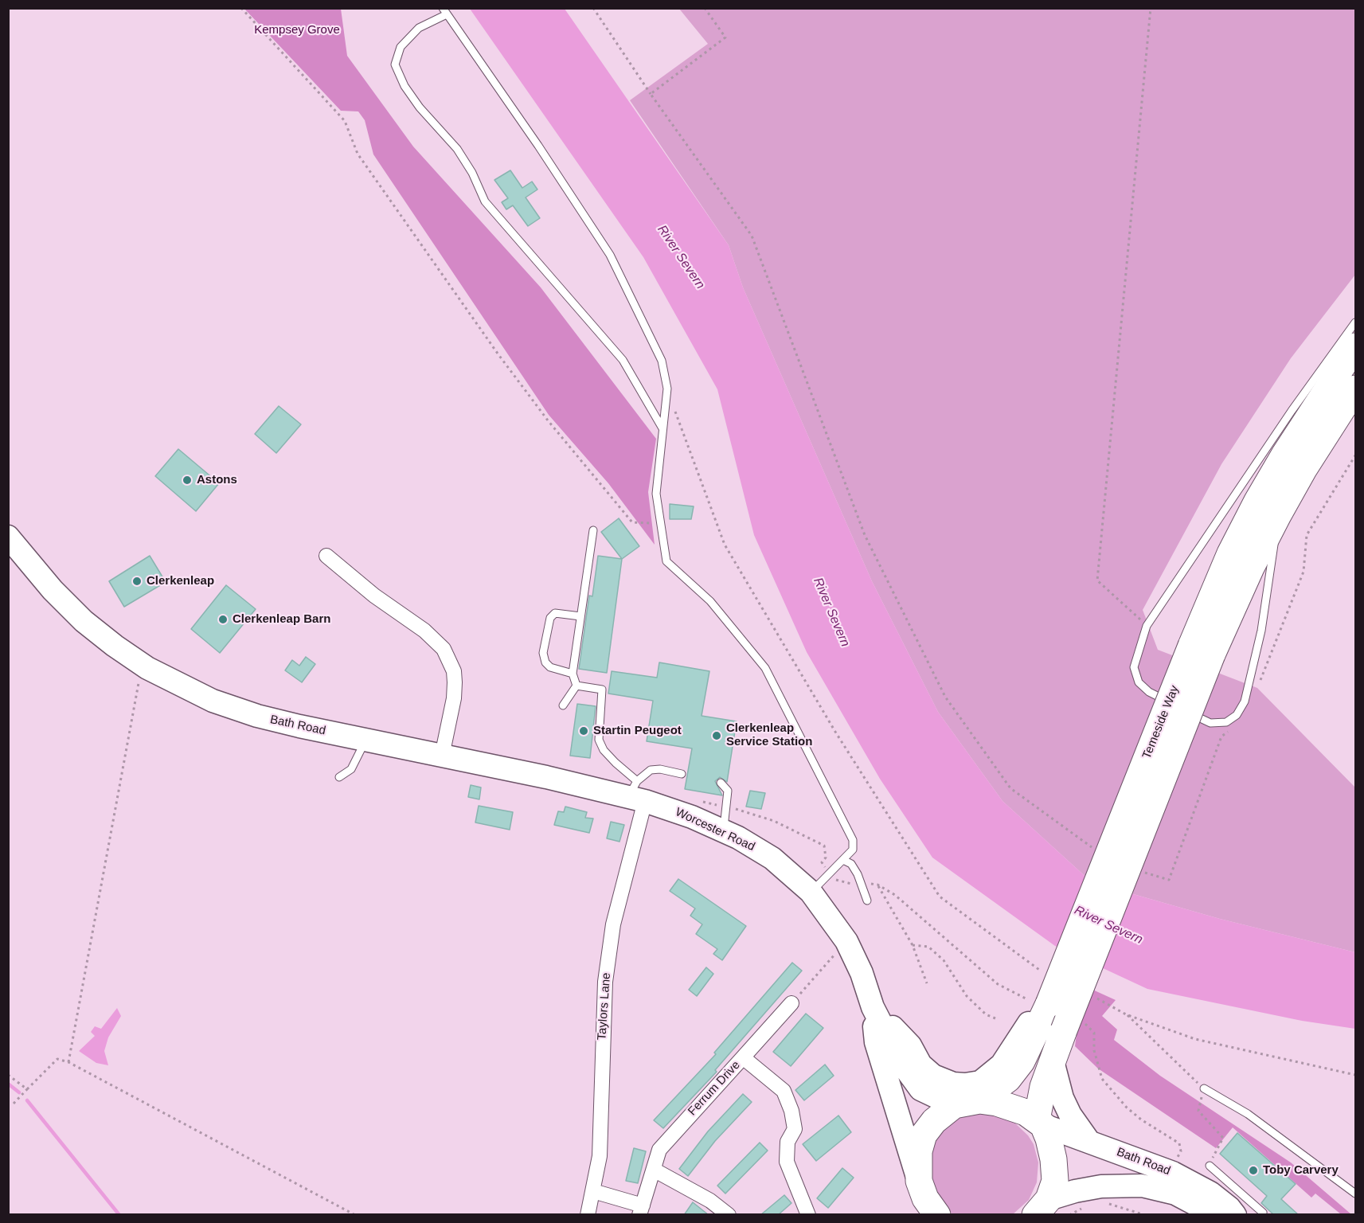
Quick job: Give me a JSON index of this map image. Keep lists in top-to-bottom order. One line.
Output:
{"streets":{"highway":["Temeside Way"],"main road":["Bath Road","Worcester Road"],"street":["Taylors Lane","Ferrum Drive"]},"crossings":[["Temeside Way","Bath Road"],["Bath Road","Worcester Road"],["Bath Road","Taylors Lane"],["Worcester Road","Taylors Lane"],["Taylors Lane","Ferrum Drive"]],"water":["River Severn"],"parks":["Kempsey Grove"],"places":["Astons","Clerkenleap","Clerkenleap Barn","Startin Peugeot","Clerkenleap Service Station","Toby Carvery"]}
